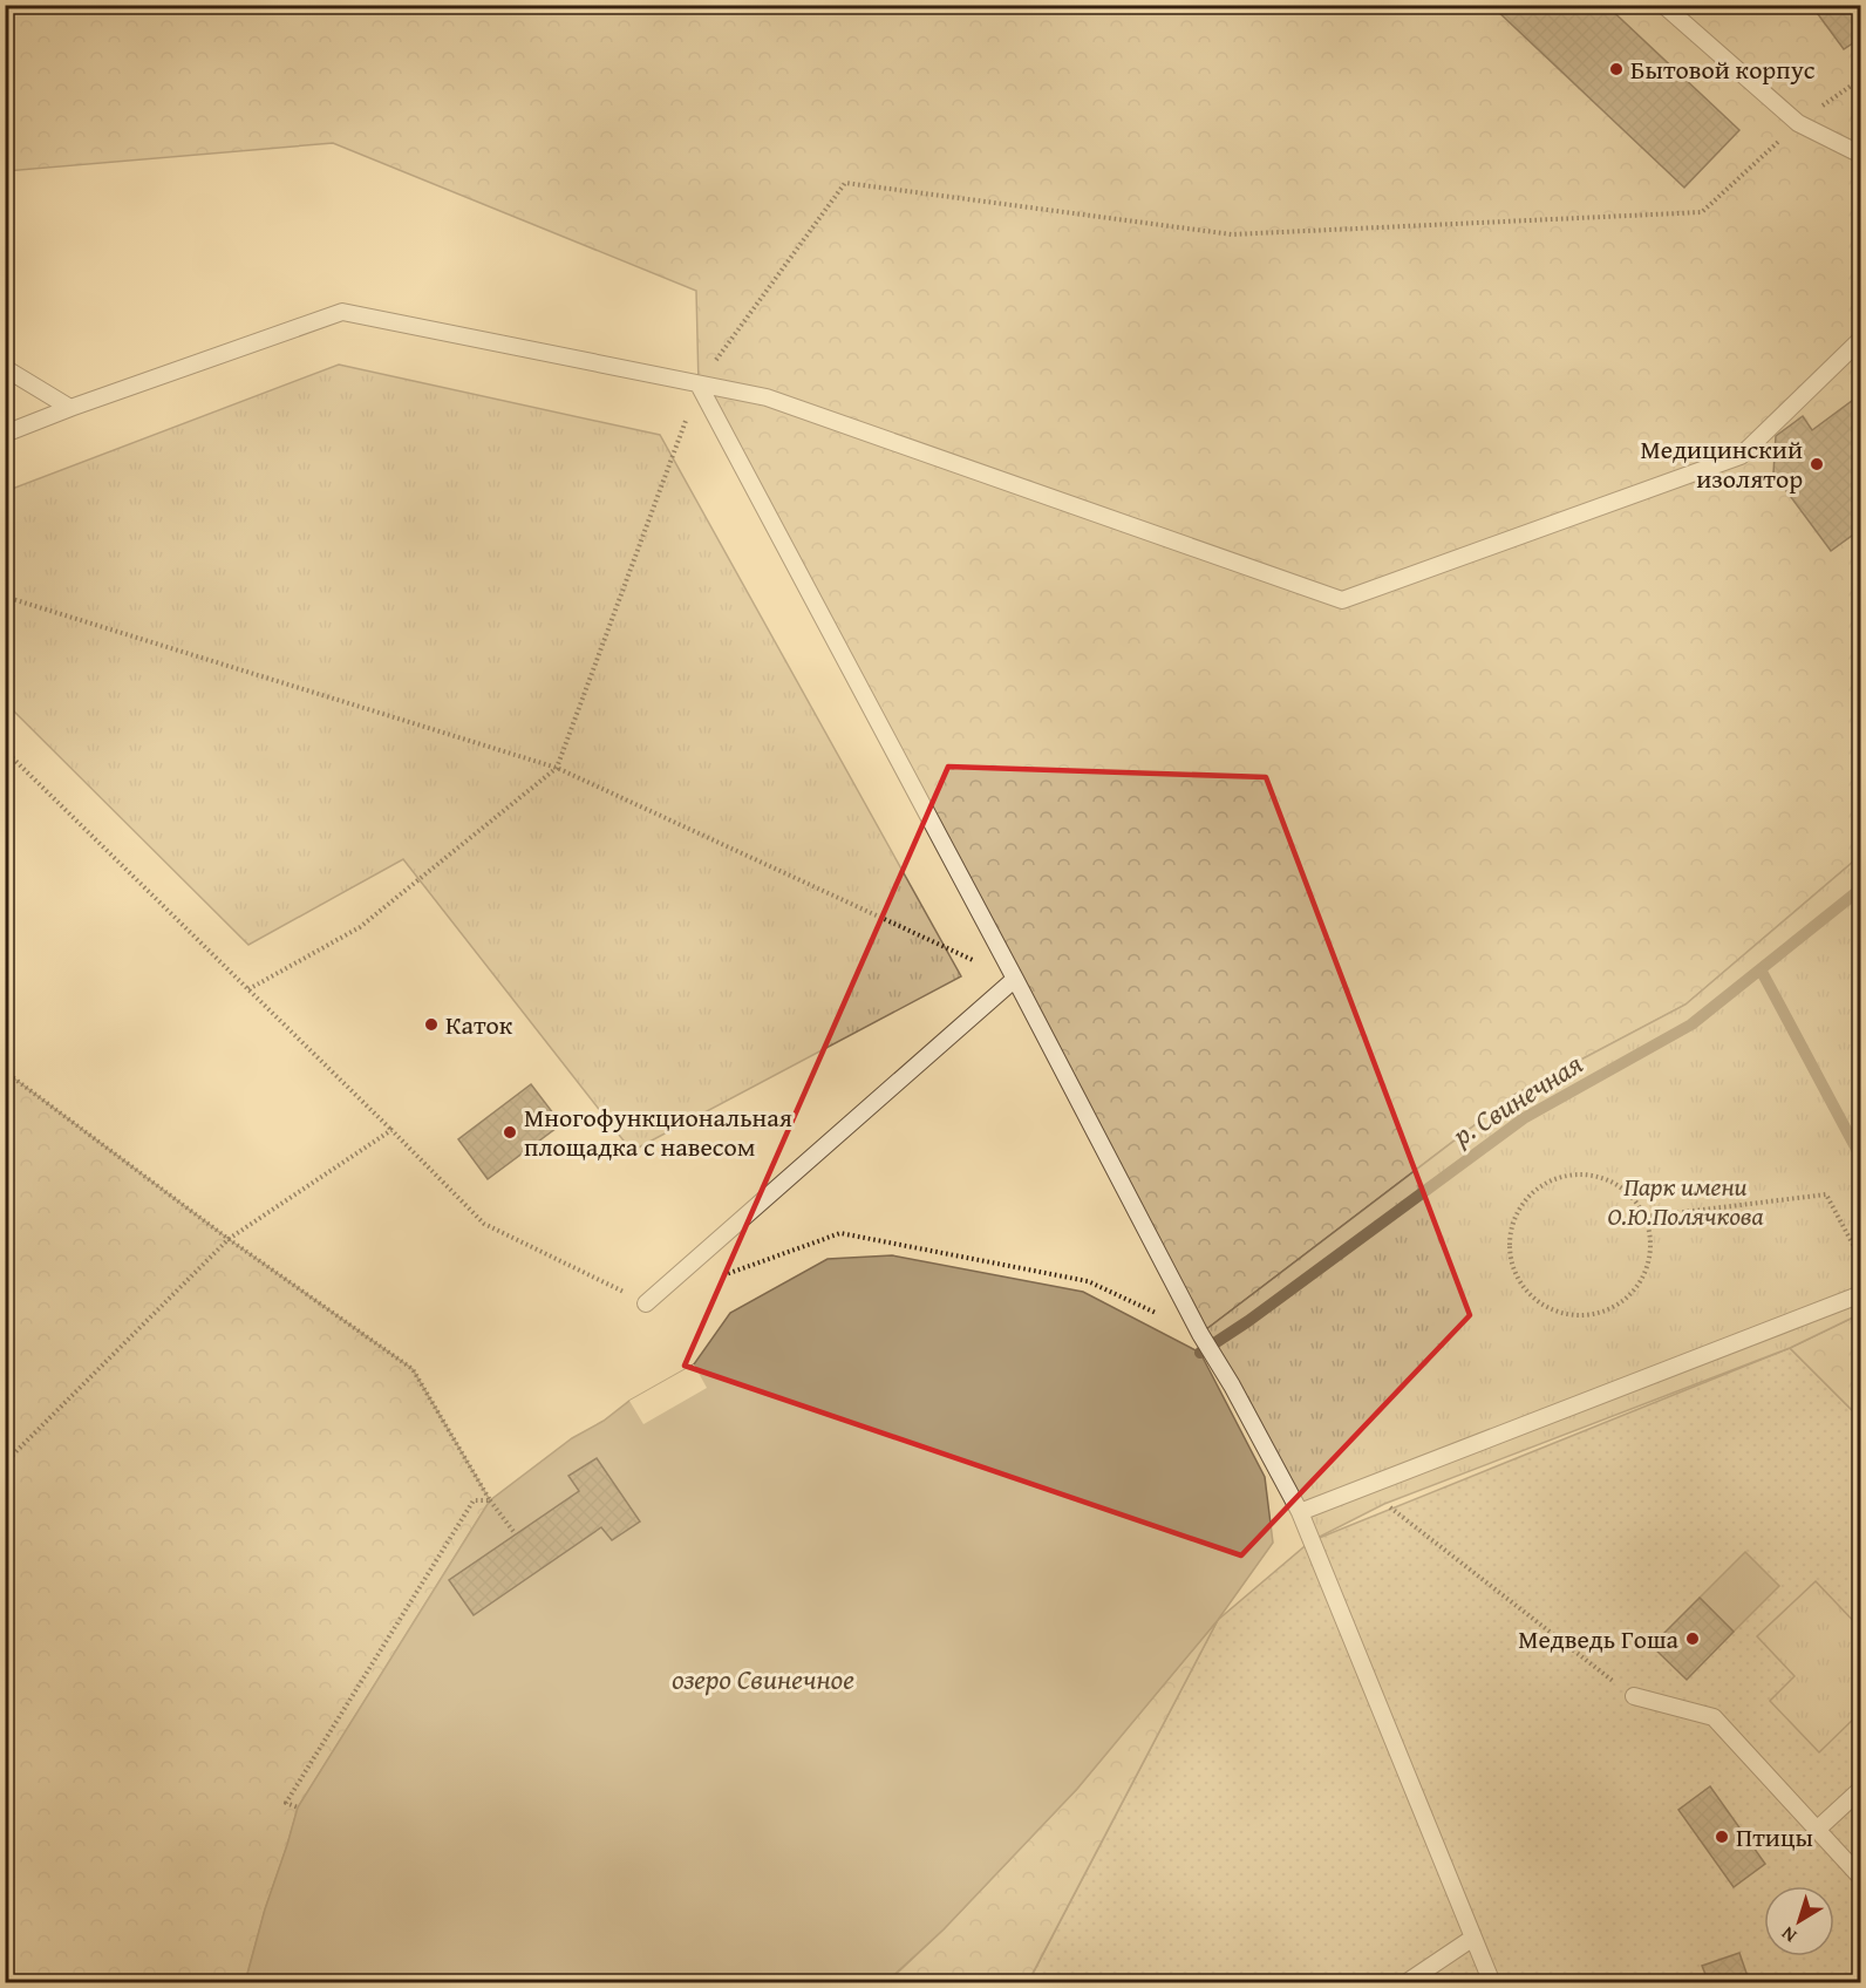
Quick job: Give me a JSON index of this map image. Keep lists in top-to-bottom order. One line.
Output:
{"water":["р. Свинечная","озеро Свинечное"],"parks":["Парк имени О.Ю.Полячкова"],"places":["Бытовой корпус","Медицинский изолятор","Каток","Многофункциональная площадка с навесом","Медведь Гоша","Птицы"],"north":"bottom left"}
